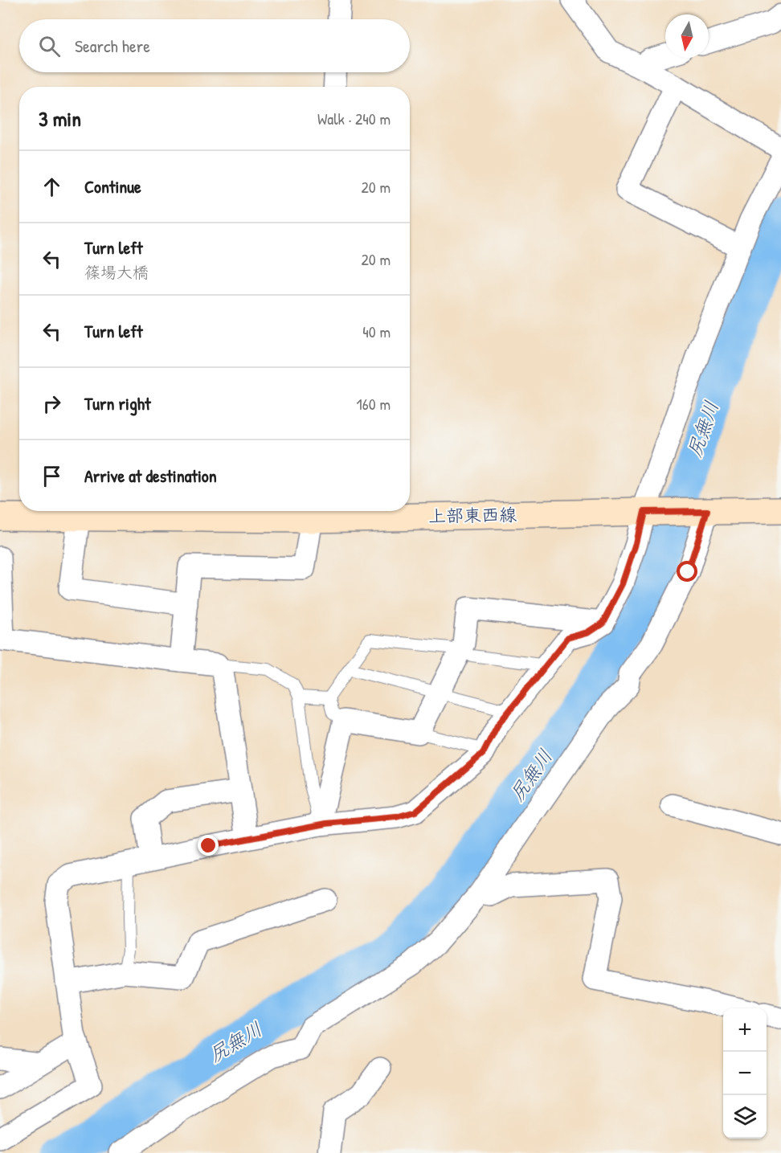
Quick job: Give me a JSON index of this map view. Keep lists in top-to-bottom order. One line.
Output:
{"streets":{"street":["上部東西線"]},"water":["尻無川"],"north":"bottom","page":{"search":"Search here","heading":["3 min","Walk · 240 m"],"list":[["Continue","20 m"],["Turn left","篠場大橋","20 m"],["Turn left","40 m"],["Turn right","160 m"],"Arrive at destination"],"map_buttons":["+","−"]}}
